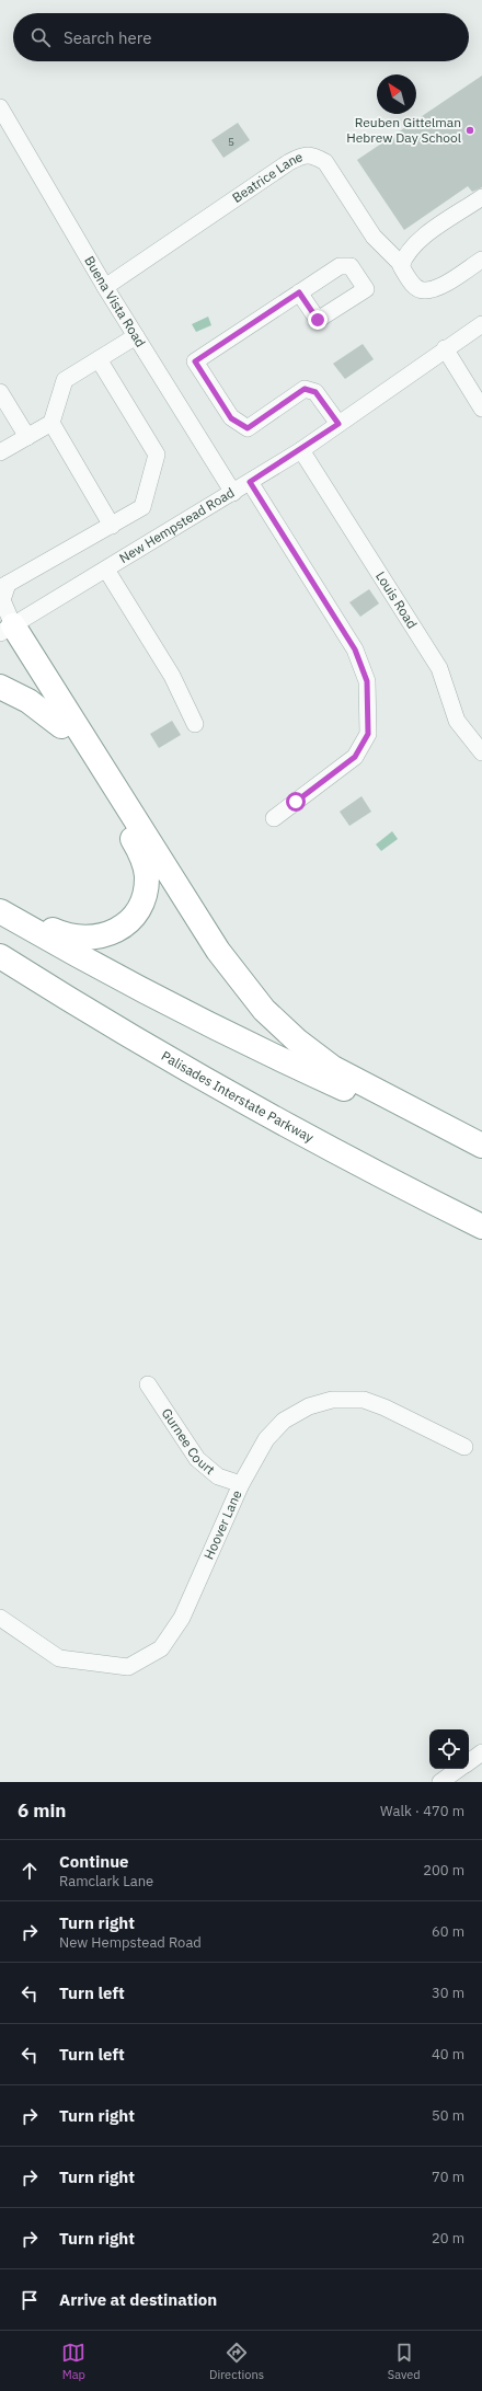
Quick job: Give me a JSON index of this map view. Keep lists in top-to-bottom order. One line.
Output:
{"streets":{"highway":["Palisades Interstate Parkway"],"street":["Beatrice Lane","Buena Vista Road","New Hempstead Road","Louis Road","Gurnee Court","Hoover Lane"]},"crossings":[["Beatrice Lane","Buena Vista Road"],["Buena Vista Road","New Hempstead Road"],["New Hempstead Road","Louis Road"],["Gurnee Court","Hoover Lane"]],"places":["Reuben Gittelman Hebrew Day School"],"house_numbers":["5"],"north":"top left","page":{"search":"Search here","heading":["6 min","Walk · 470 m"],"list":[["Continue","Ramclark Lane","200 m"],["Turn right","New Hempstead Road","60 m"],["Turn left","30 m"],["Turn left","40 m"],["Turn right","50 m"],["Turn right","70 m"],["Turn right","20 m"],"Arrive at destination"],"nav":["Map","Directions","Saved"]}}
